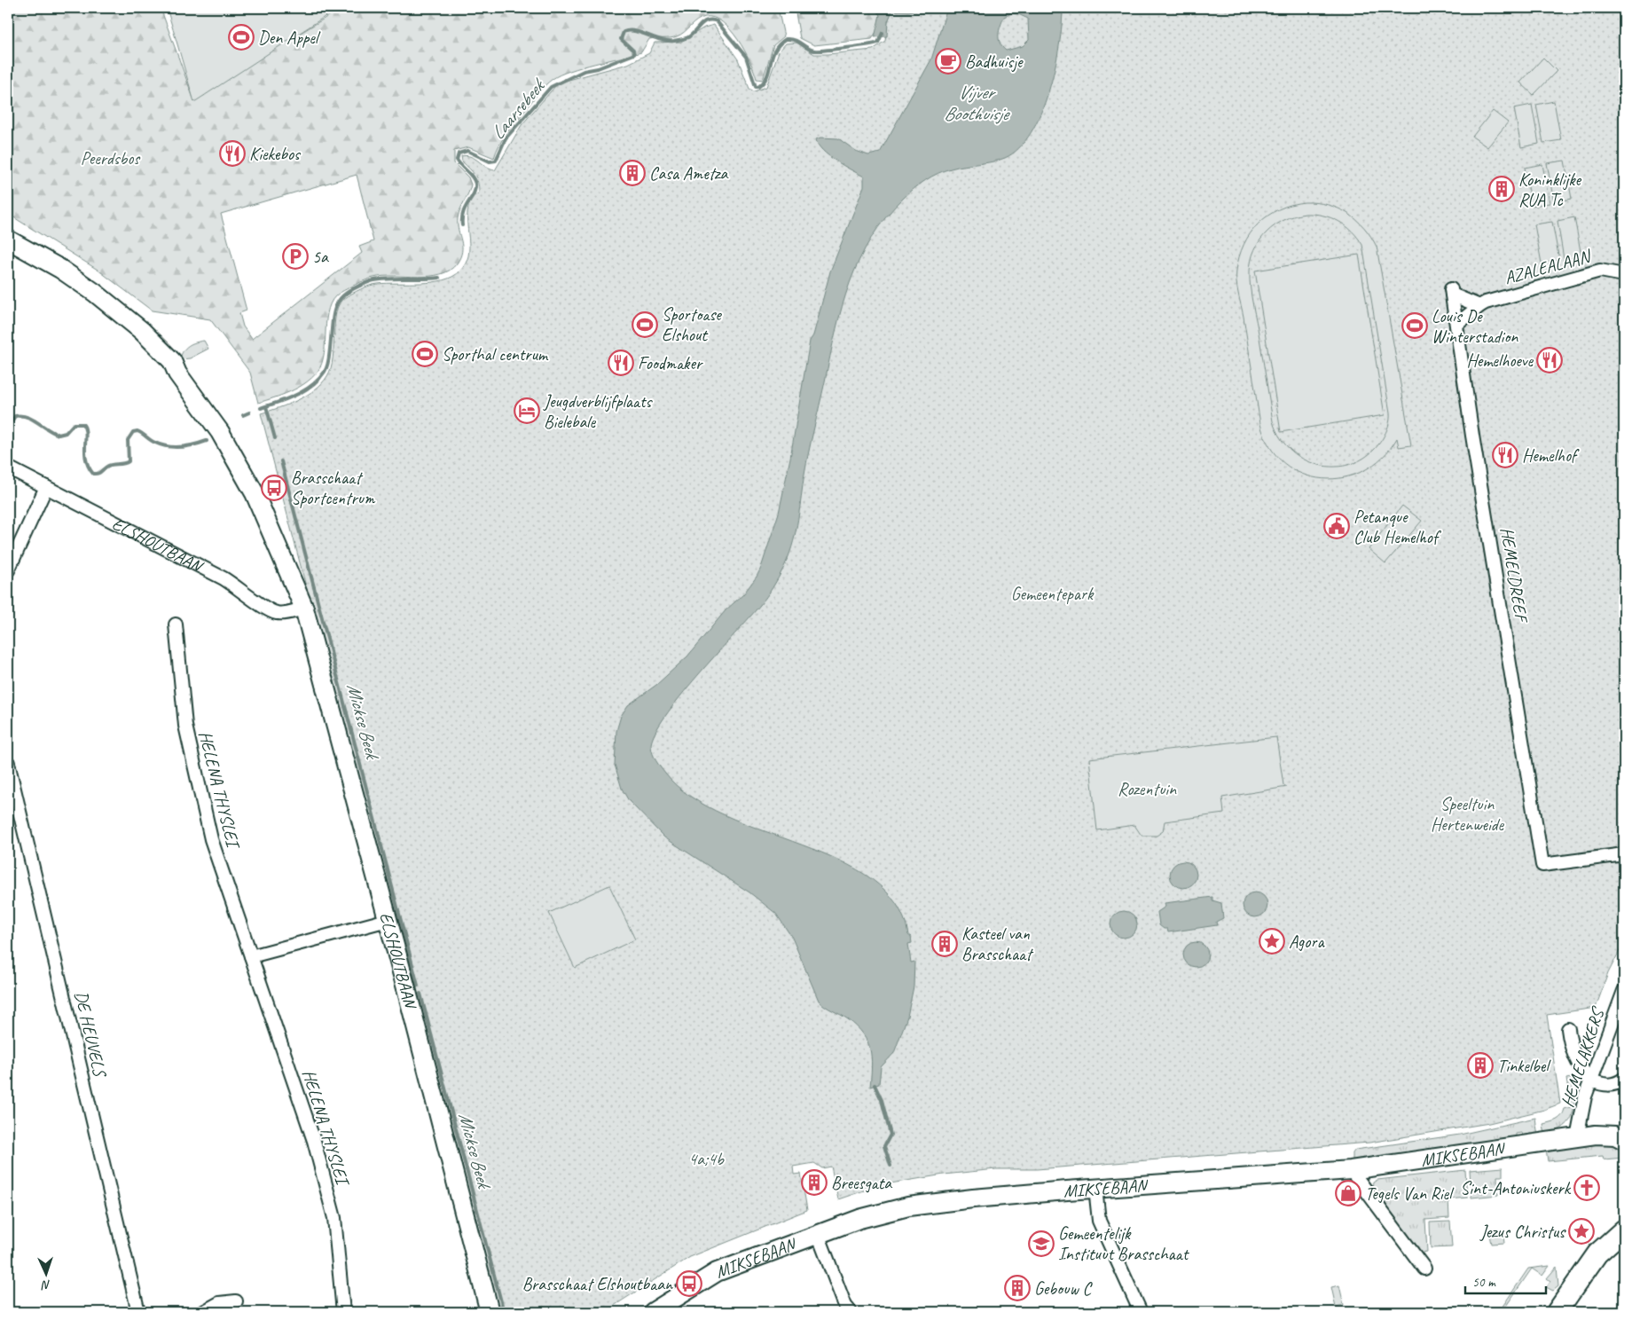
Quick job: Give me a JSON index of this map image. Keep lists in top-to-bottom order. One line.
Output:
{"streets":{"main road":["ELSHOUTBAAN","MIKSEBAAN"],"street":["AZALEALAAN","HEMELDREEF","HELENA THYSLEI","DE HEUVELS","HEMELAKKERS"]},"crossings":[["AZALEALAAN","HEMELDREEF"],["HEMELAKKERS","MIKSEBAAN"]],"water":["Vijver Boothuisje","Laarsebeek","Mickse Beek"],"parks":["Peerdsbos","Gemeentepark","Rozentuin","Speeltuin Hertenweide","4a;4b"],"places":{"sports":["Den Appel","Sportoase Elshout","Louis De Winterstadion","Sporthal centrum"],"cafe":["Badhuisje"],"restaurant":["Kiekebos","Hemelhoeve","Foodmaker","Hemelhof"],"building":["Casa Ametza","Koninklijke RUA Tc","Kasteel van Brasschaat","Tinkelbel","Breesgata","Gebouw C"],"parking":["5a"],"hotel":["Jeugdverblijfplaats Bielebale"],"bus stop":["Brasschaat Sportcentrum","Brasschaat Elshoutbaan"],"public building":["Petanque Club Hemelhof"],"place":["Agora","Jezus Christus"],"church":["Sint-Antoniuskerk"],"shop":["Tegels Van Riel"],"school or university":["Gemeentelijk Instituut Brasschaat"]},"scale_bar":"50 m","north":"bottom"}
